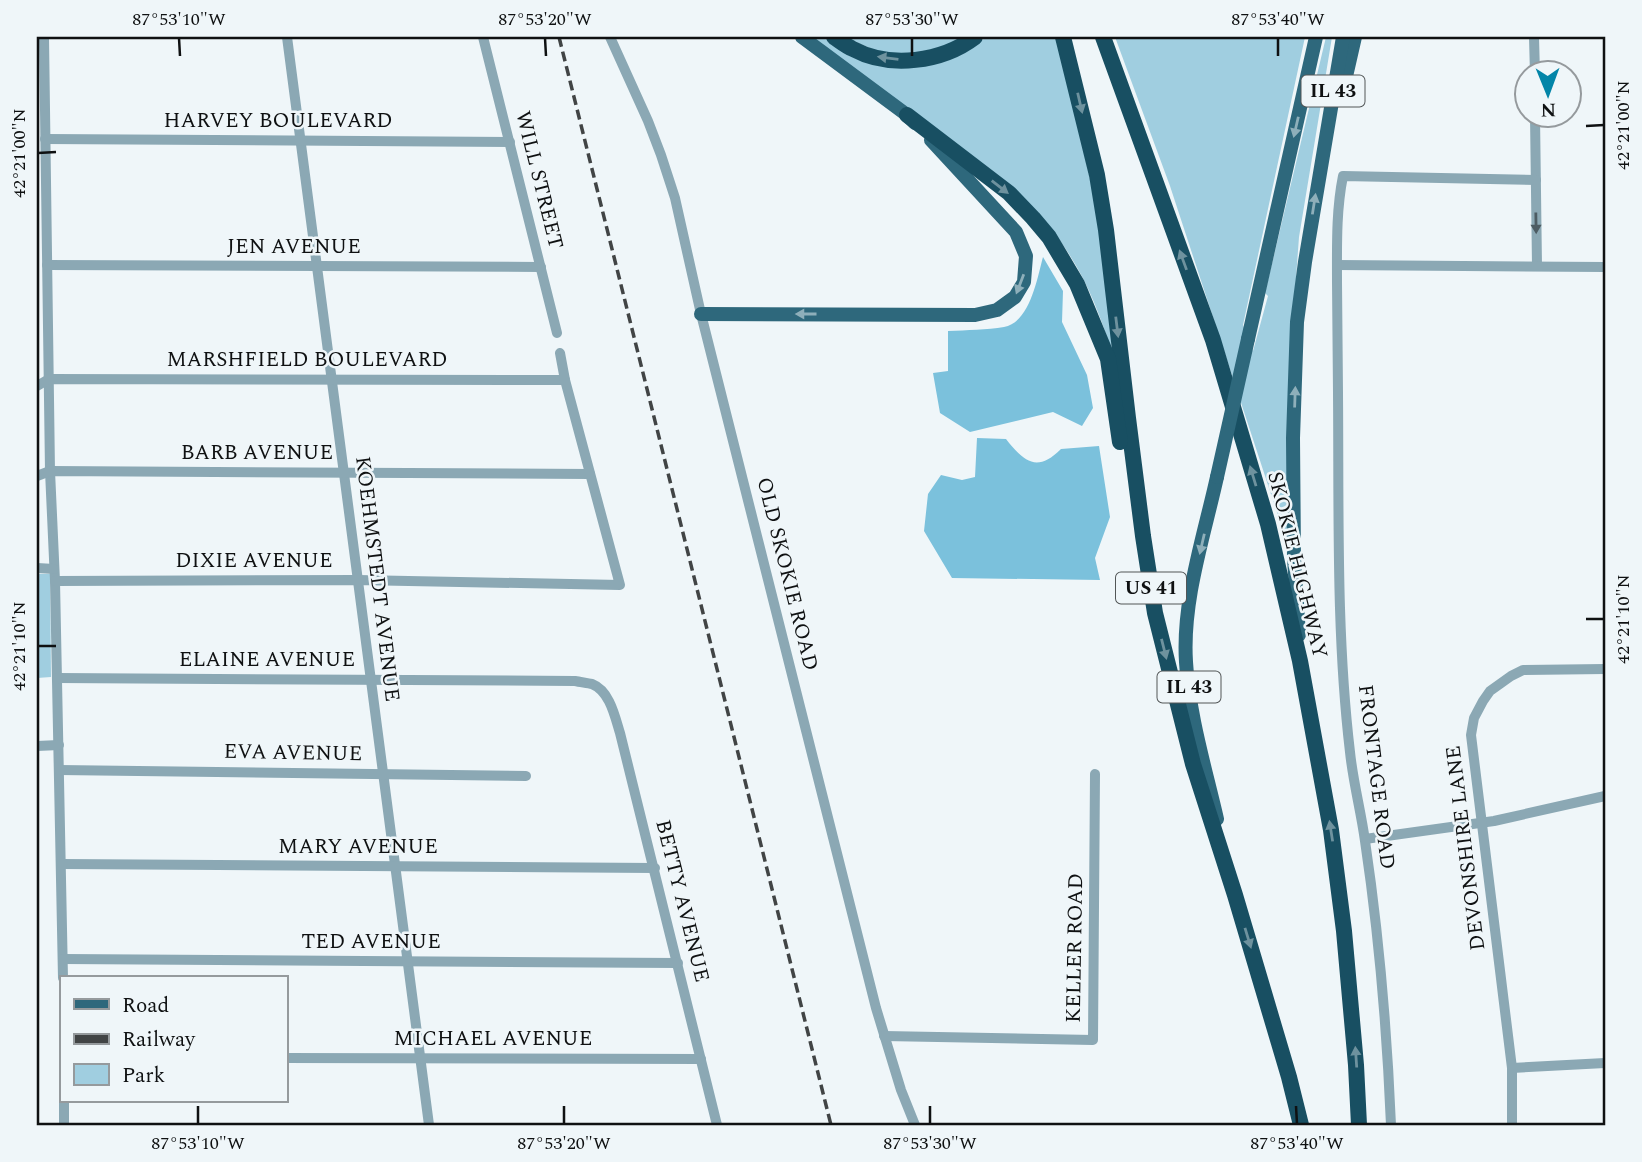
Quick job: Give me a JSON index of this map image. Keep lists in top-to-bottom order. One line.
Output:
{"streets":{"highway":["SKOKIE HIGHWAY","US 41"],"main road":["IL 43"],"street":["HARVEY BOULEVARD","WILL STREET","JEN AVENUE","MARSHFIELD BOULEVARD","BARB AVENUE","DIXIE AVENUE","OLD SKOKIE ROAD","KOEHMSTEDT AVENUE","ELAINE AVENUE","EVA AVENUE","FRONTAGE ROAD","MARY AVENUE","DEVONSHIRE LANE","BETTY AVENUE","TED AVENUE","KELLER ROAD","MICHAEL AVENUE"]},"crossings":[["IL 43","SKOKIE HIGHWAY"],["IL 43","US 41"],["HARVEY BOULEVARD","WILL STREET"],["HARVEY BOULEVARD","KOEHMSTEDT AVENUE"],["WILL STREET","JEN AVENUE"],["JEN AVENUE","KOEHMSTEDT AVENUE"],["MARSHFIELD BOULEVARD","KOEHMSTEDT AVENUE"],["BARB AVENUE","DIXIE AVENUE"],["BARB AVENUE","KOEHMSTEDT AVENUE"],["DIXIE AVENUE","KOEHMSTEDT AVENUE"],["OLD SKOKIE ROAD","KELLER ROAD"],["KOEHMSTEDT AVENUE","ELAINE AVENUE"],["KOEHMSTEDT AVENUE","EVA AVENUE"],["KOEHMSTEDT AVENUE","MARY AVENUE"],["KOEHMSTEDT AVENUE","TED AVENUE"],["KOEHMSTEDT AVENUE","MICHAEL AVENUE"],["ELAINE AVENUE","BETTY AVENUE"],["MARY AVENUE","BETTY AVENUE"],["BETTY AVENUE","TED AVENUE"],["BETTY AVENUE","MICHAEL AVENUE"]],"legend":["Road","Railway","Park"],"north":"bottom","coordinates":["87°53'10\"W","87°53'20\"W","87°53'30\"W","87°53'40\"W","42°21'00\"N","42°21'10\"N"]}
